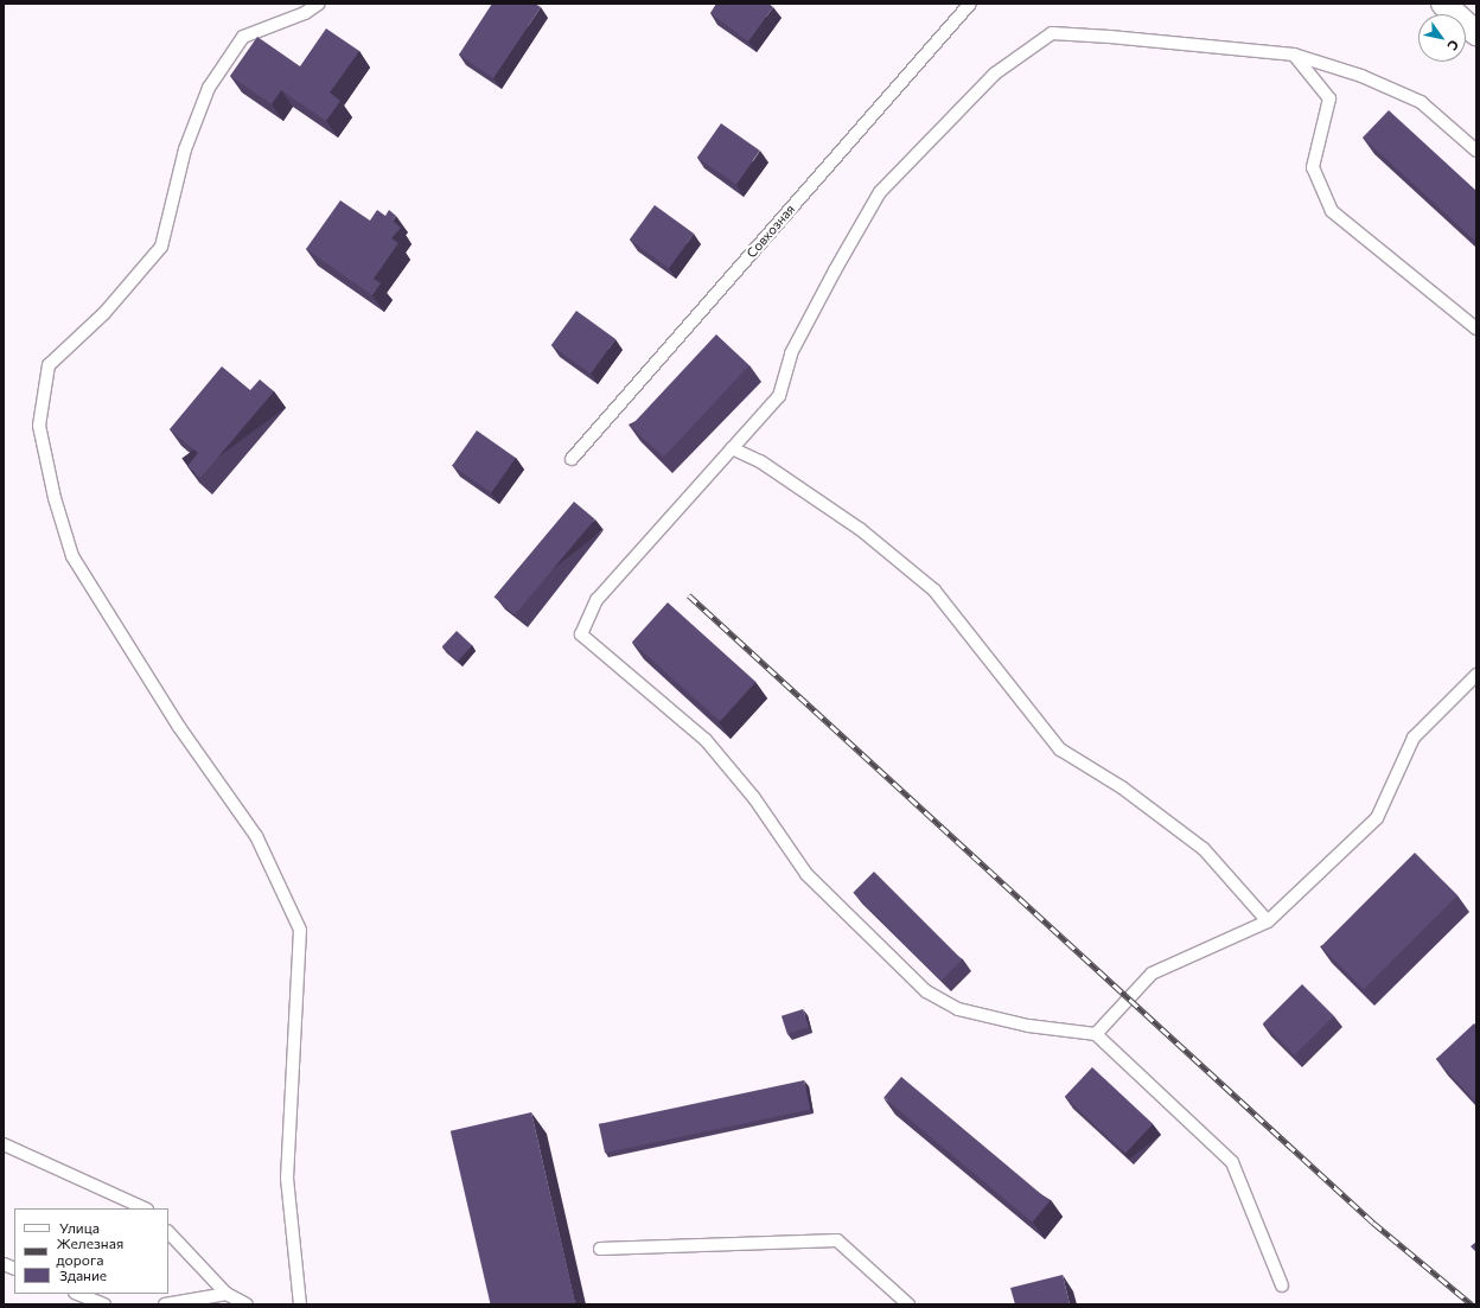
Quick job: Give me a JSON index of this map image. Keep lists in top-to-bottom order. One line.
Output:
{"streets":{"lane":["Совхозная"]},"legend":["Улица","Железная дорога","Здание"],"north":"bottom right"}
